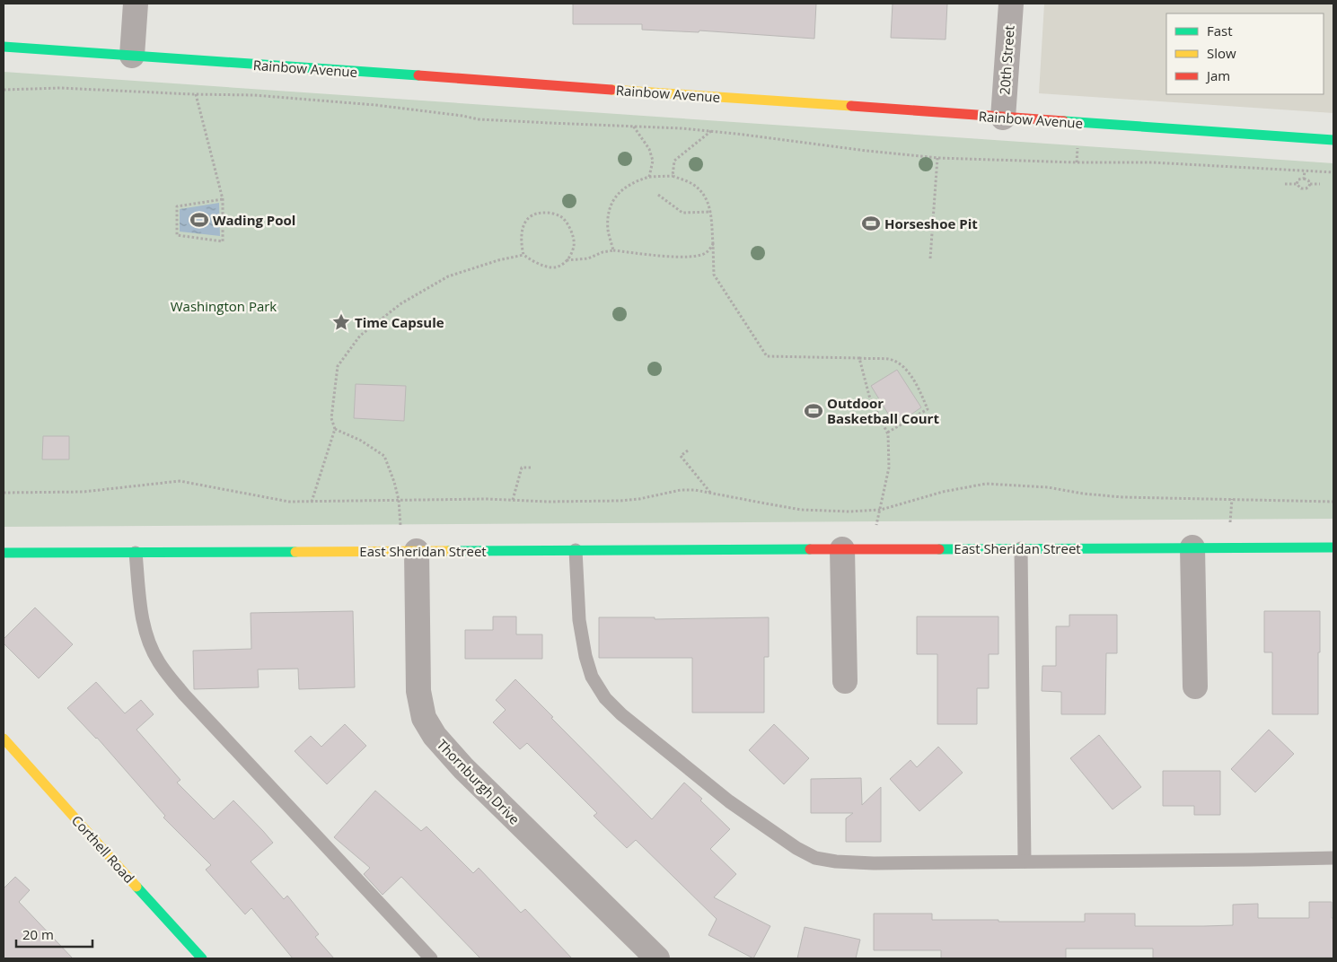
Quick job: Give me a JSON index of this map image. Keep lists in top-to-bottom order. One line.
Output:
{"streets":{"street":["20th Street","Rainbow Avenue","East Sheridan Street","Thornburgh Drive","Corthell Road"]},"crossings":[["20th Street","Rainbow Avenue"],["East Sheridan Street","Thornburgh Drive"]],"parks":["Washington Park"],"places":{"sports":["Wading Pool","Horseshoe Pit","Outdoor Basketball Court"],"place":["Time Capsule"]},"legend":["Fast","Slow","Jam"],"scale_bar":"20 m"}
